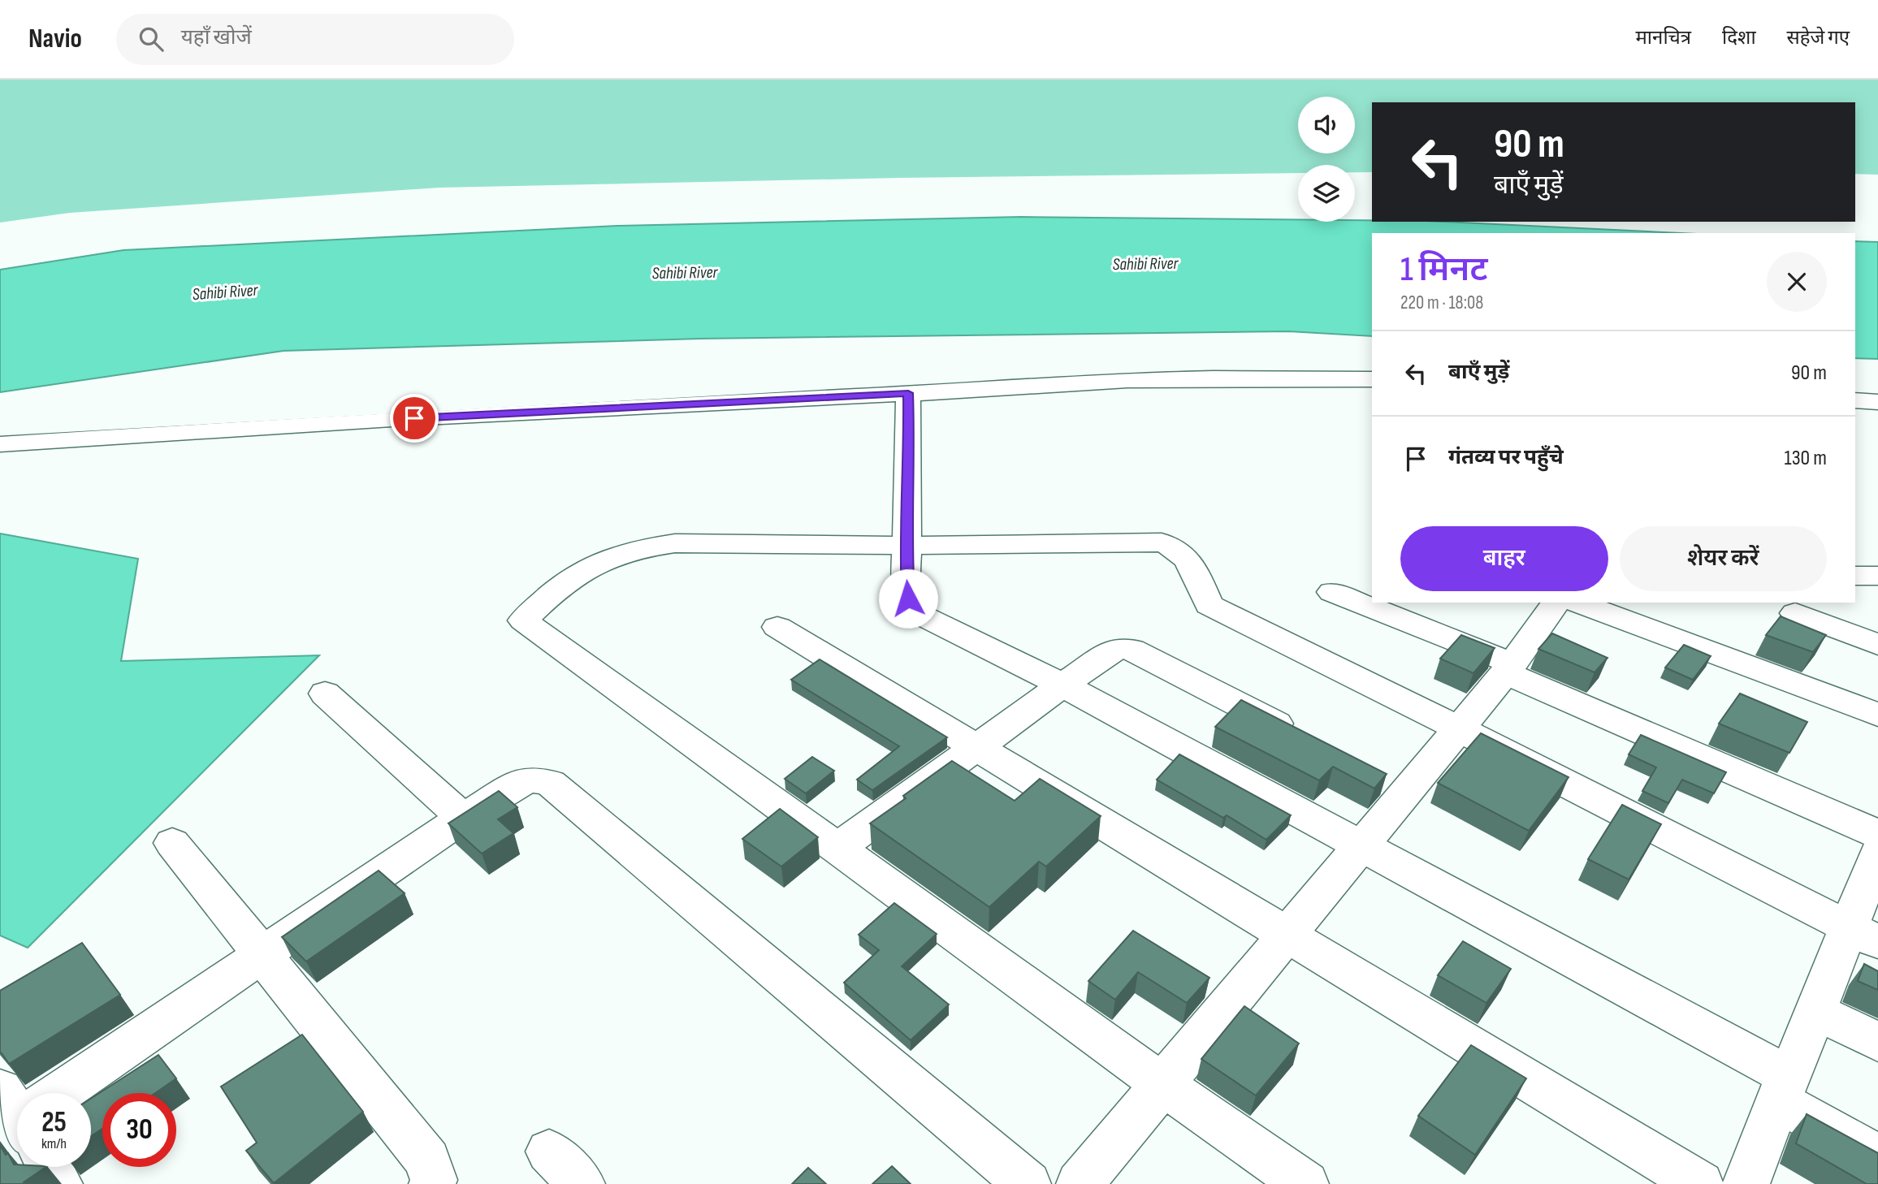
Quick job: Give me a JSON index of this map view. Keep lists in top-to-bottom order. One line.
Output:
{"water":["Sahibi River"],"page":{"header":"Navio","search":"यहाँ खोजें","nav":["मानचित्र","दिशा","सहेजे गए"],"turn":["90 m","बाएँ मुड़ें"],"heading":["1 मिनट","220 m · 18:08"],"list":[{"name":"बाएँ मुड़ें","value":"90 m"},{"name":"गंतव्य पर पहुँचे","value":"130 m"}],"buttons":["बाहर","शेयर करें"],"speed":"25 km/h","limit":"30"}}
